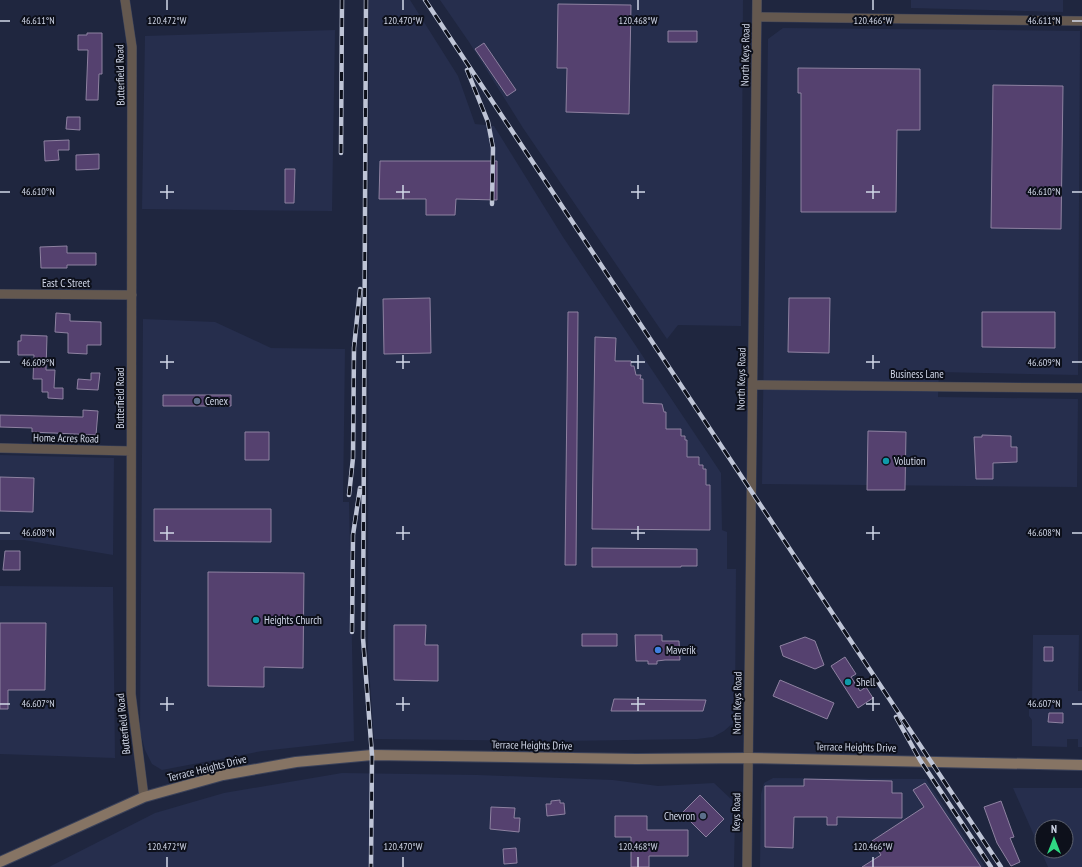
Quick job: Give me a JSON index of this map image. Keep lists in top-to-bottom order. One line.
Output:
{"streets":{"main road":["Terrace Heights Drive"],"street":["North Keys Road","Butterfield Road","East C Street","Business Lane","Home Acres Road","Keys Road"]},"crossings":[["North Keys Road","Business Lane"],["North Keys Road","Terrace Heights Drive"],["North Keys Road","Keys Road"],["Butterfield Road","East C Street"],["Butterfield Road","Home Acres Road"],["Butterfield Road","Terrace Heights Drive"],["Terrace Heights Drive","Keys Road"]],"places":["Cenex","Volution","Heights Church","Maverik","Shell","Chevron"],"north":"top","coordinates":["120.472°W","120.470°W","120.468°W","120.466°W","46.611°N","46.610°N","46.609°N","46.608°N","46.607°N"]}
